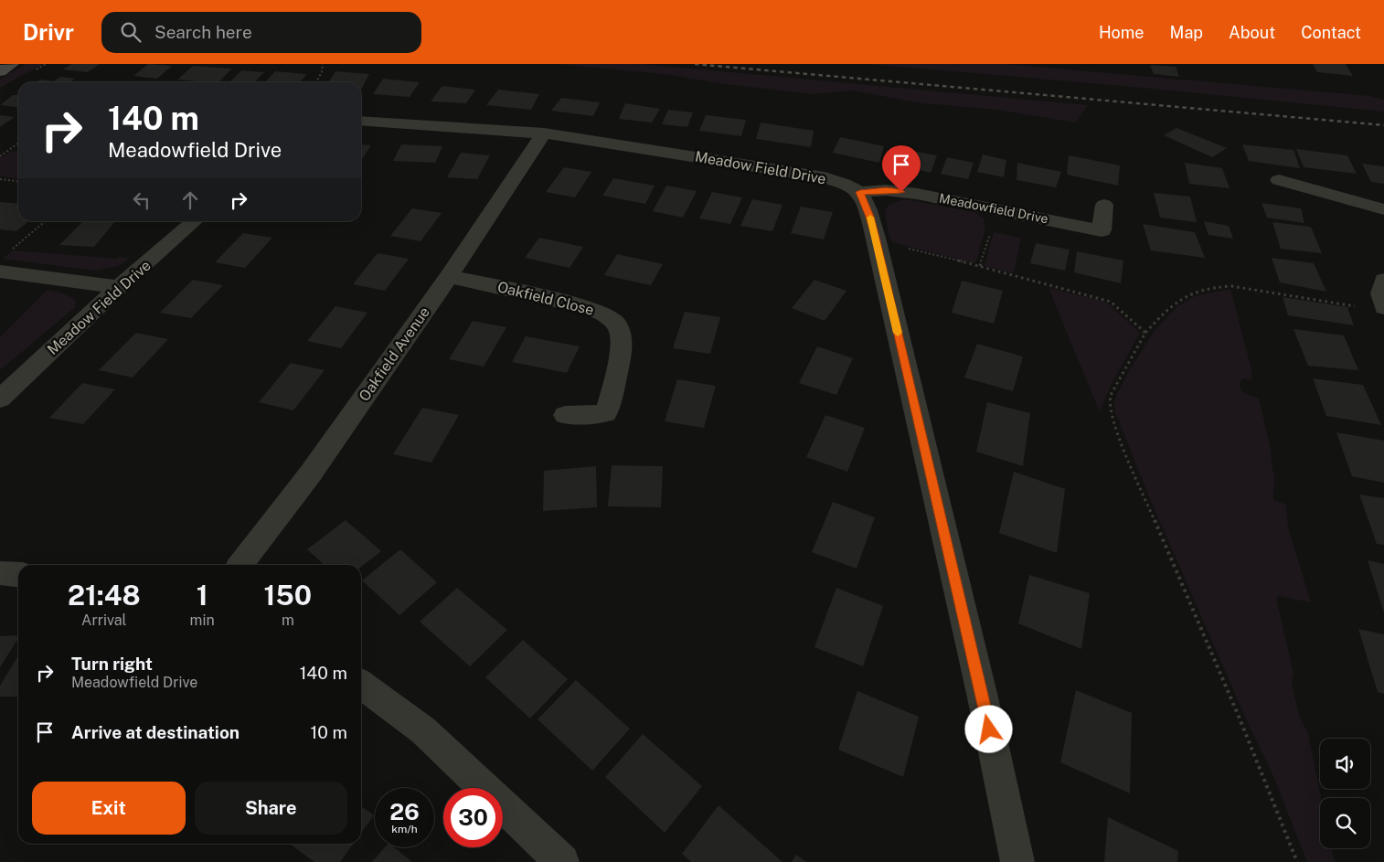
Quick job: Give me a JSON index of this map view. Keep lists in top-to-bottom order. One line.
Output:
{"streets":{"street":["Meadow Field Drive","Meadowfield Drive","Oakfield Close","Oakfield Avenue"]},"crossings":[["Meadow Field Drive","Meadowfield Drive"],["Meadow Field Drive","Oakfield Avenue"],["Oakfield Close","Oakfield Avenue"]],"page":{"header":"Drivr","search":"Search here","nav":["Home","Map","About","Contact"],"turn":["140 m","Meadowfield Drive"],"eta":["21:48","Arrival","1","min","150","m"],"list":[{"name":"Turn right","note":"Meadowfield Drive","value":"140 m"},{"name":"Arrive at destination","value":"10 m"}],"buttons":["Exit","Share"],"speed":"26 km/h","limit":"30"}}
